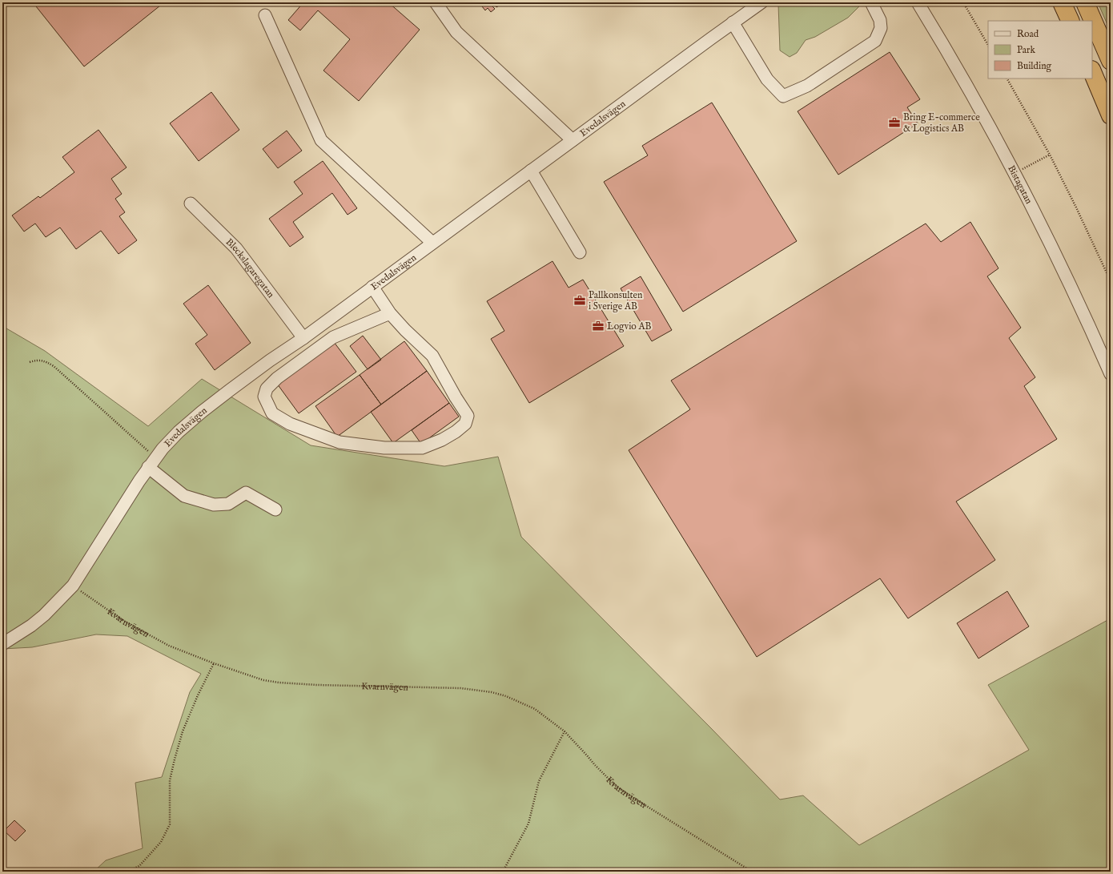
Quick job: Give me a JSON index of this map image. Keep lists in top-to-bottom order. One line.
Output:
{"streets":{"street":["Evedalsvägen","Bistagatan","Bleckslagaregatan"],"path":["Kvarnvägen"]},"crossings":[["Evedalsvägen","Bleckslagaregatan"],["Evedalsvägen","Kvarnvägen"]],"places":{"office":["Bring E-commerce & Logistics AB","Pallkonsulten i Sverige AB","Logvio AB"]},"legend":["Road","Park","Building"]}
